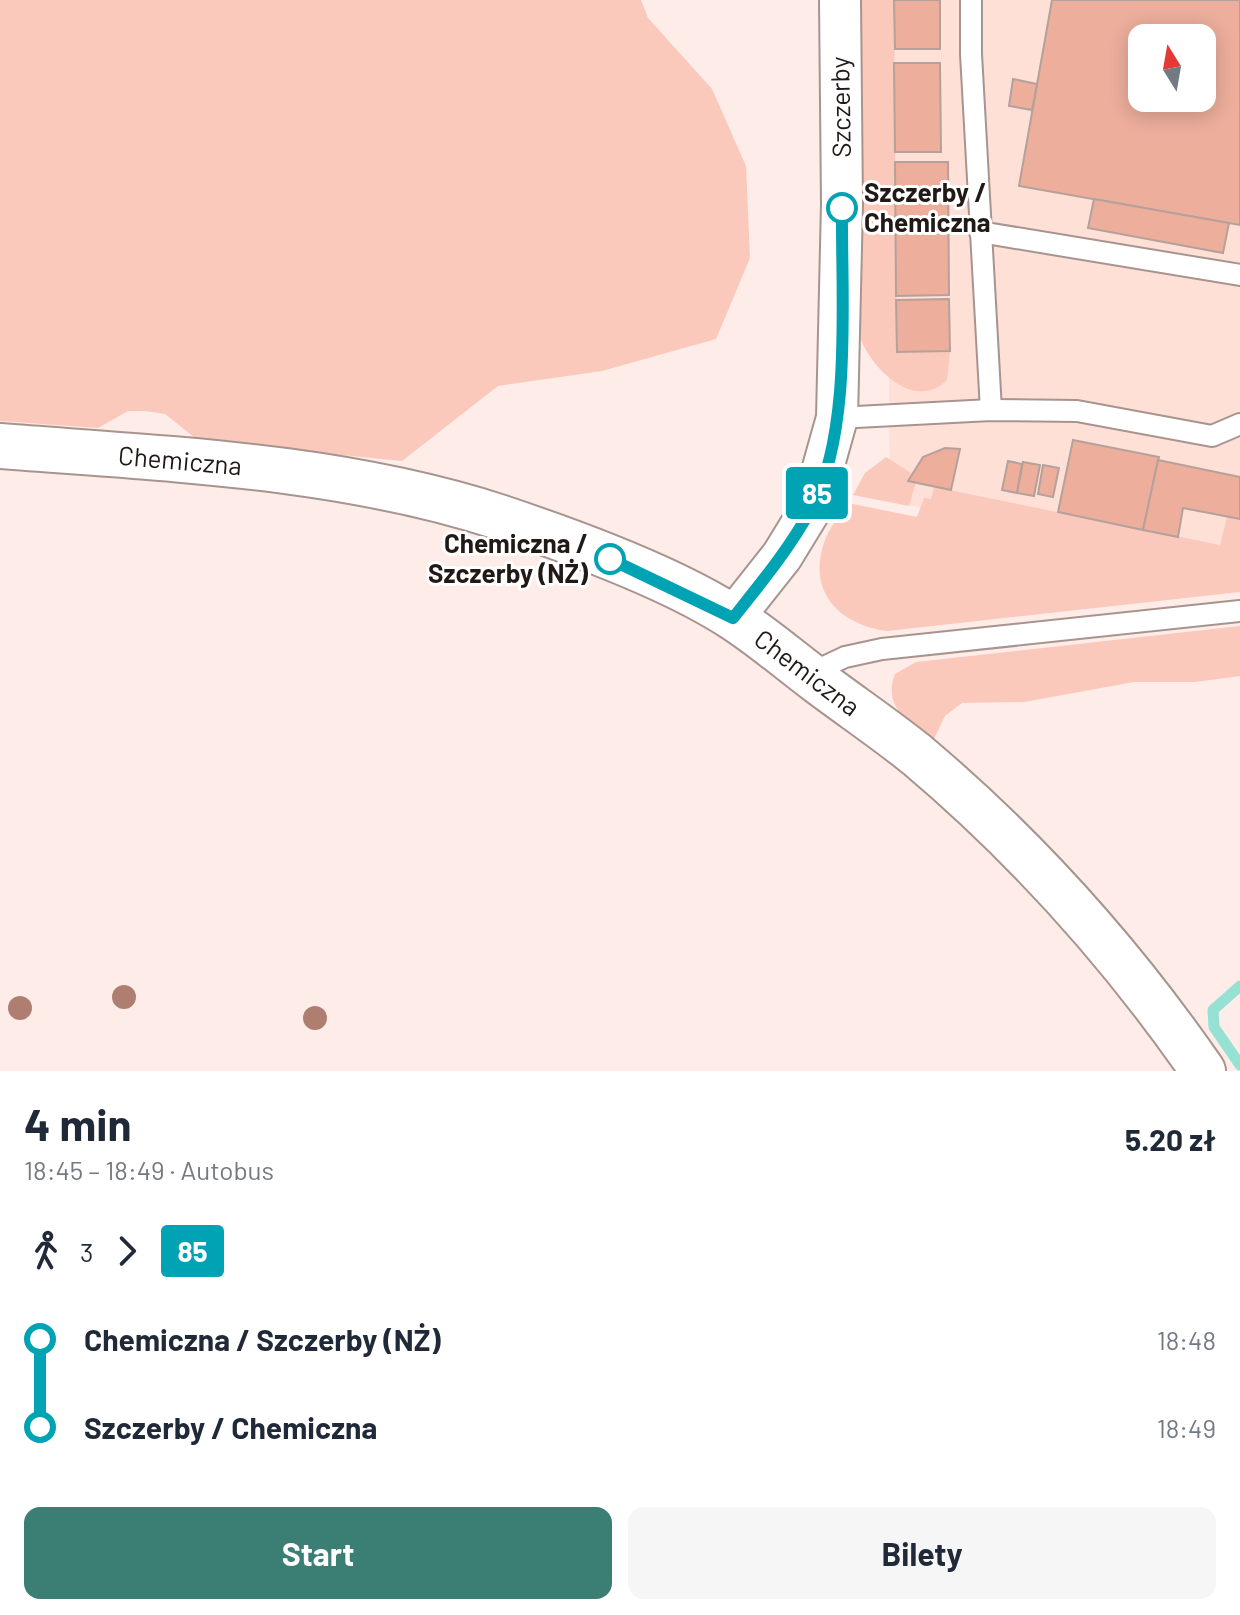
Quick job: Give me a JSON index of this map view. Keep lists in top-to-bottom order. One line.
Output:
{"streets":{"street":["Szczerby","Chemiczna"]},"crossings":[["Szczerby","Chemiczna"]],"places":["Szczerby / Chemiczna","Chemiczna / Szczerby (NŻ)"],"lines":["bus line 85"],"north":"top","page":{"on_map":"85","heading":["4 min","18:45 – 18:49 · Autobus","5.20 zł"],"legs":["3","85"],"list":[{"name":"Chemiczna / Szczerby (NŻ)","value":"18:48"},{"name":"Szczerby / Chemiczna","value":"18:49"}],"buttons":["Start","Bilety"]}}
